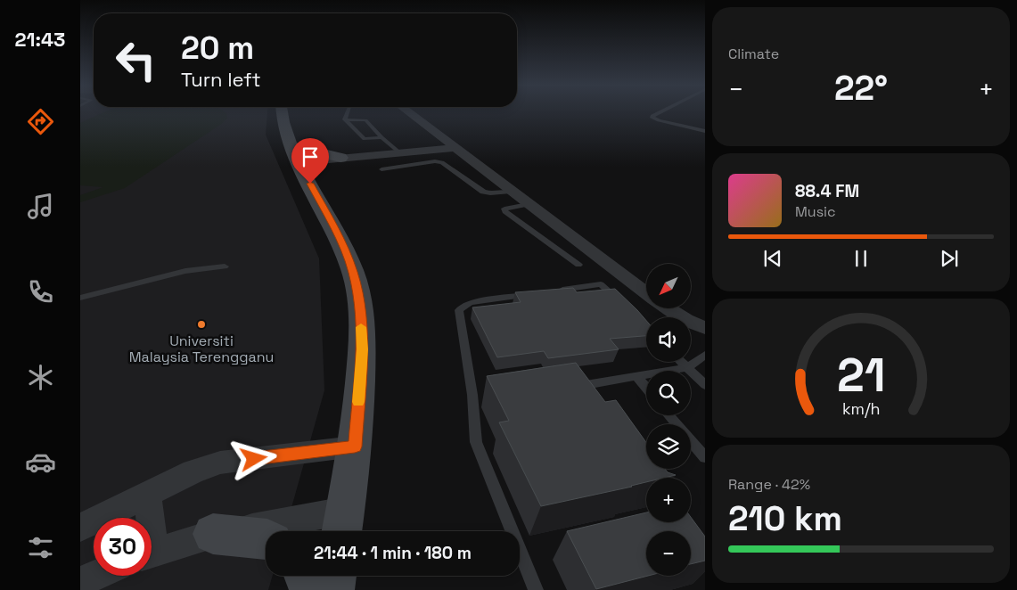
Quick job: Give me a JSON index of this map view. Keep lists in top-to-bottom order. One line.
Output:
{"places":["Universiti Malaysia Terengganu"],"north":"bottom left","page":{"tabs":"21:43","tile":["Climate",["Range · 42%","210 km"]],"turn":["20 m","Turn left"],"heat":["−","22°","+"],"song":["88.4 FM","Music"],"map_buttons":["+","−"],"limit":"30","trip":"21:44 · 1 min · 180 m","gauge":["21","km/h"]}}
